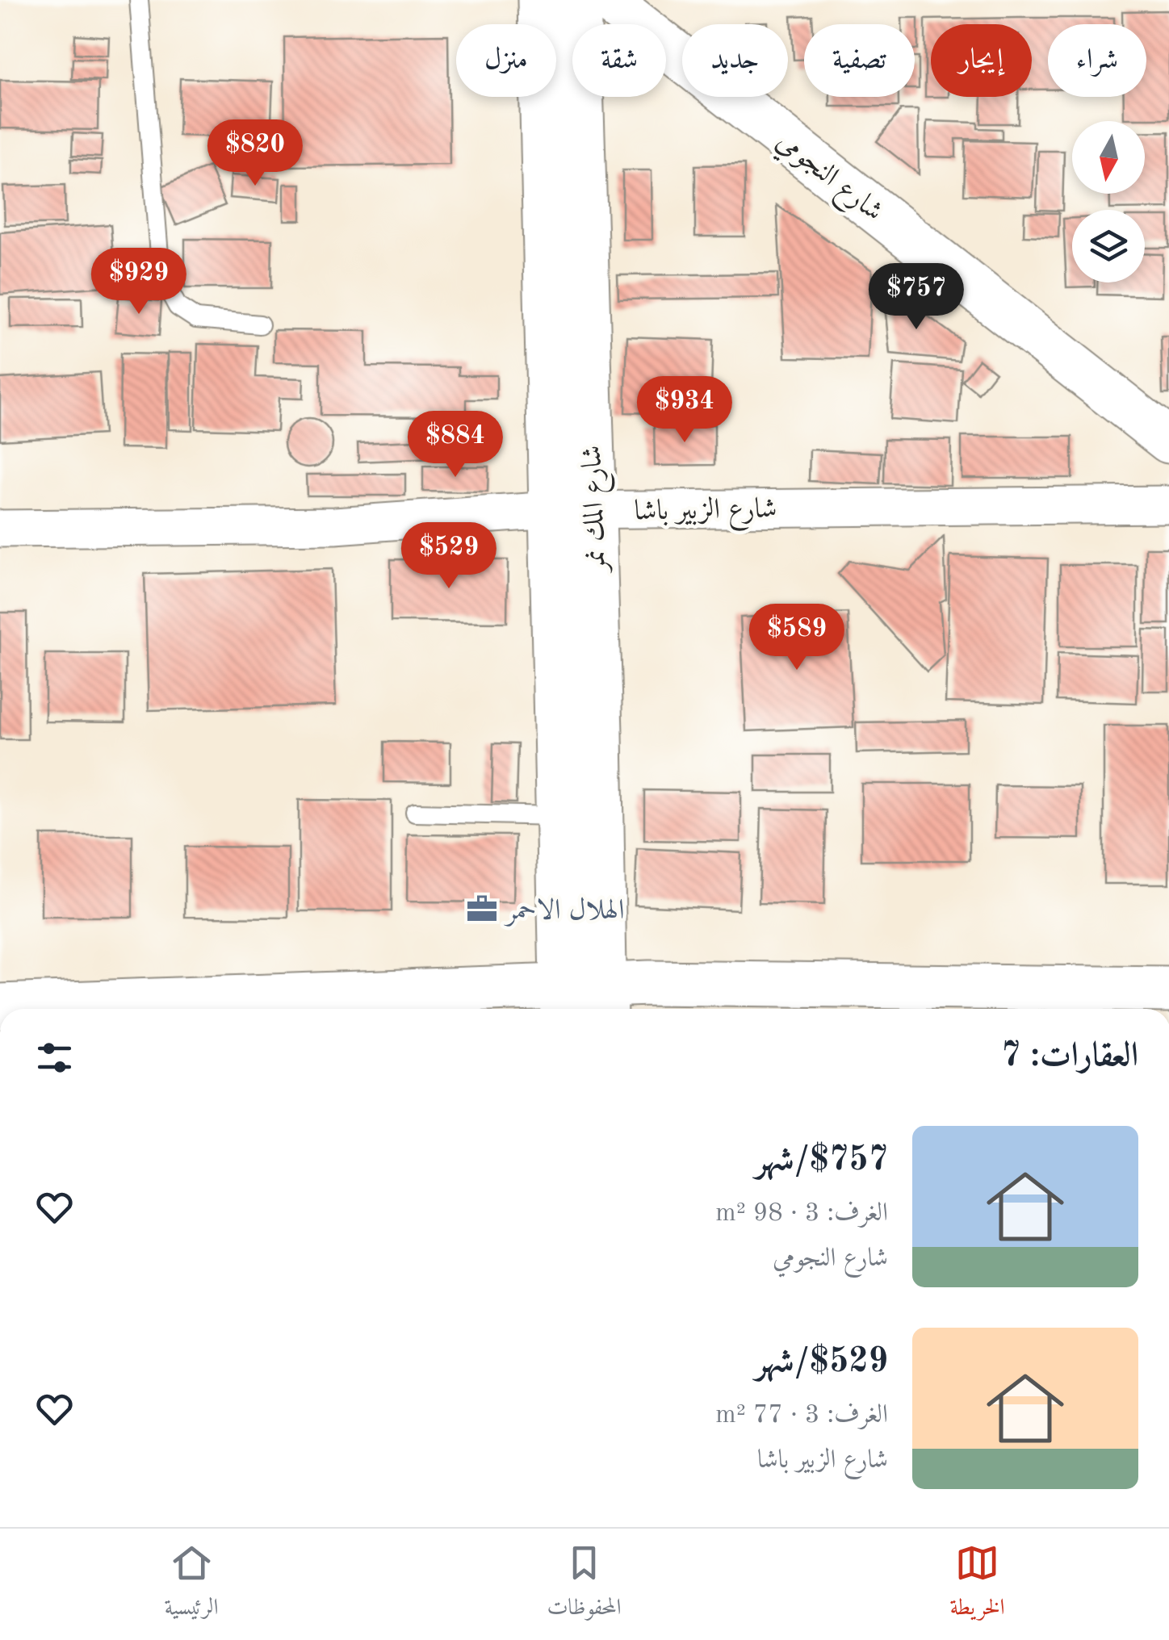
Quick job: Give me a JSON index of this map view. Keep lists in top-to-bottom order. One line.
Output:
{"streets":{"main road":["شارع النجومي","شارع المك نمر"],"street":["شارع الزبير باشا"]},"crossings":[["شارع المك نمر","شارع الزبير باشا"]],"places":{"office":["الهلال الاحمر"]},"north":"bottom","page":{"chip":["شراء","إيجار","تصفية","جديد","شقة","منزل"],"price":["$820","$929","$757","$934","$884","$529","$589"],"heading":"العقارات: 7","list":[{"name":"$757/شهر","note":"الغرف: 3 · 98 m² · شارع النجومي"},{"name":"$529/شهر","note":"الغرف: 3 · 77 m² · شارع الزبير باشا"}],"tabs":["الخريطة","المحفوظات","الرئيسية"]}}
